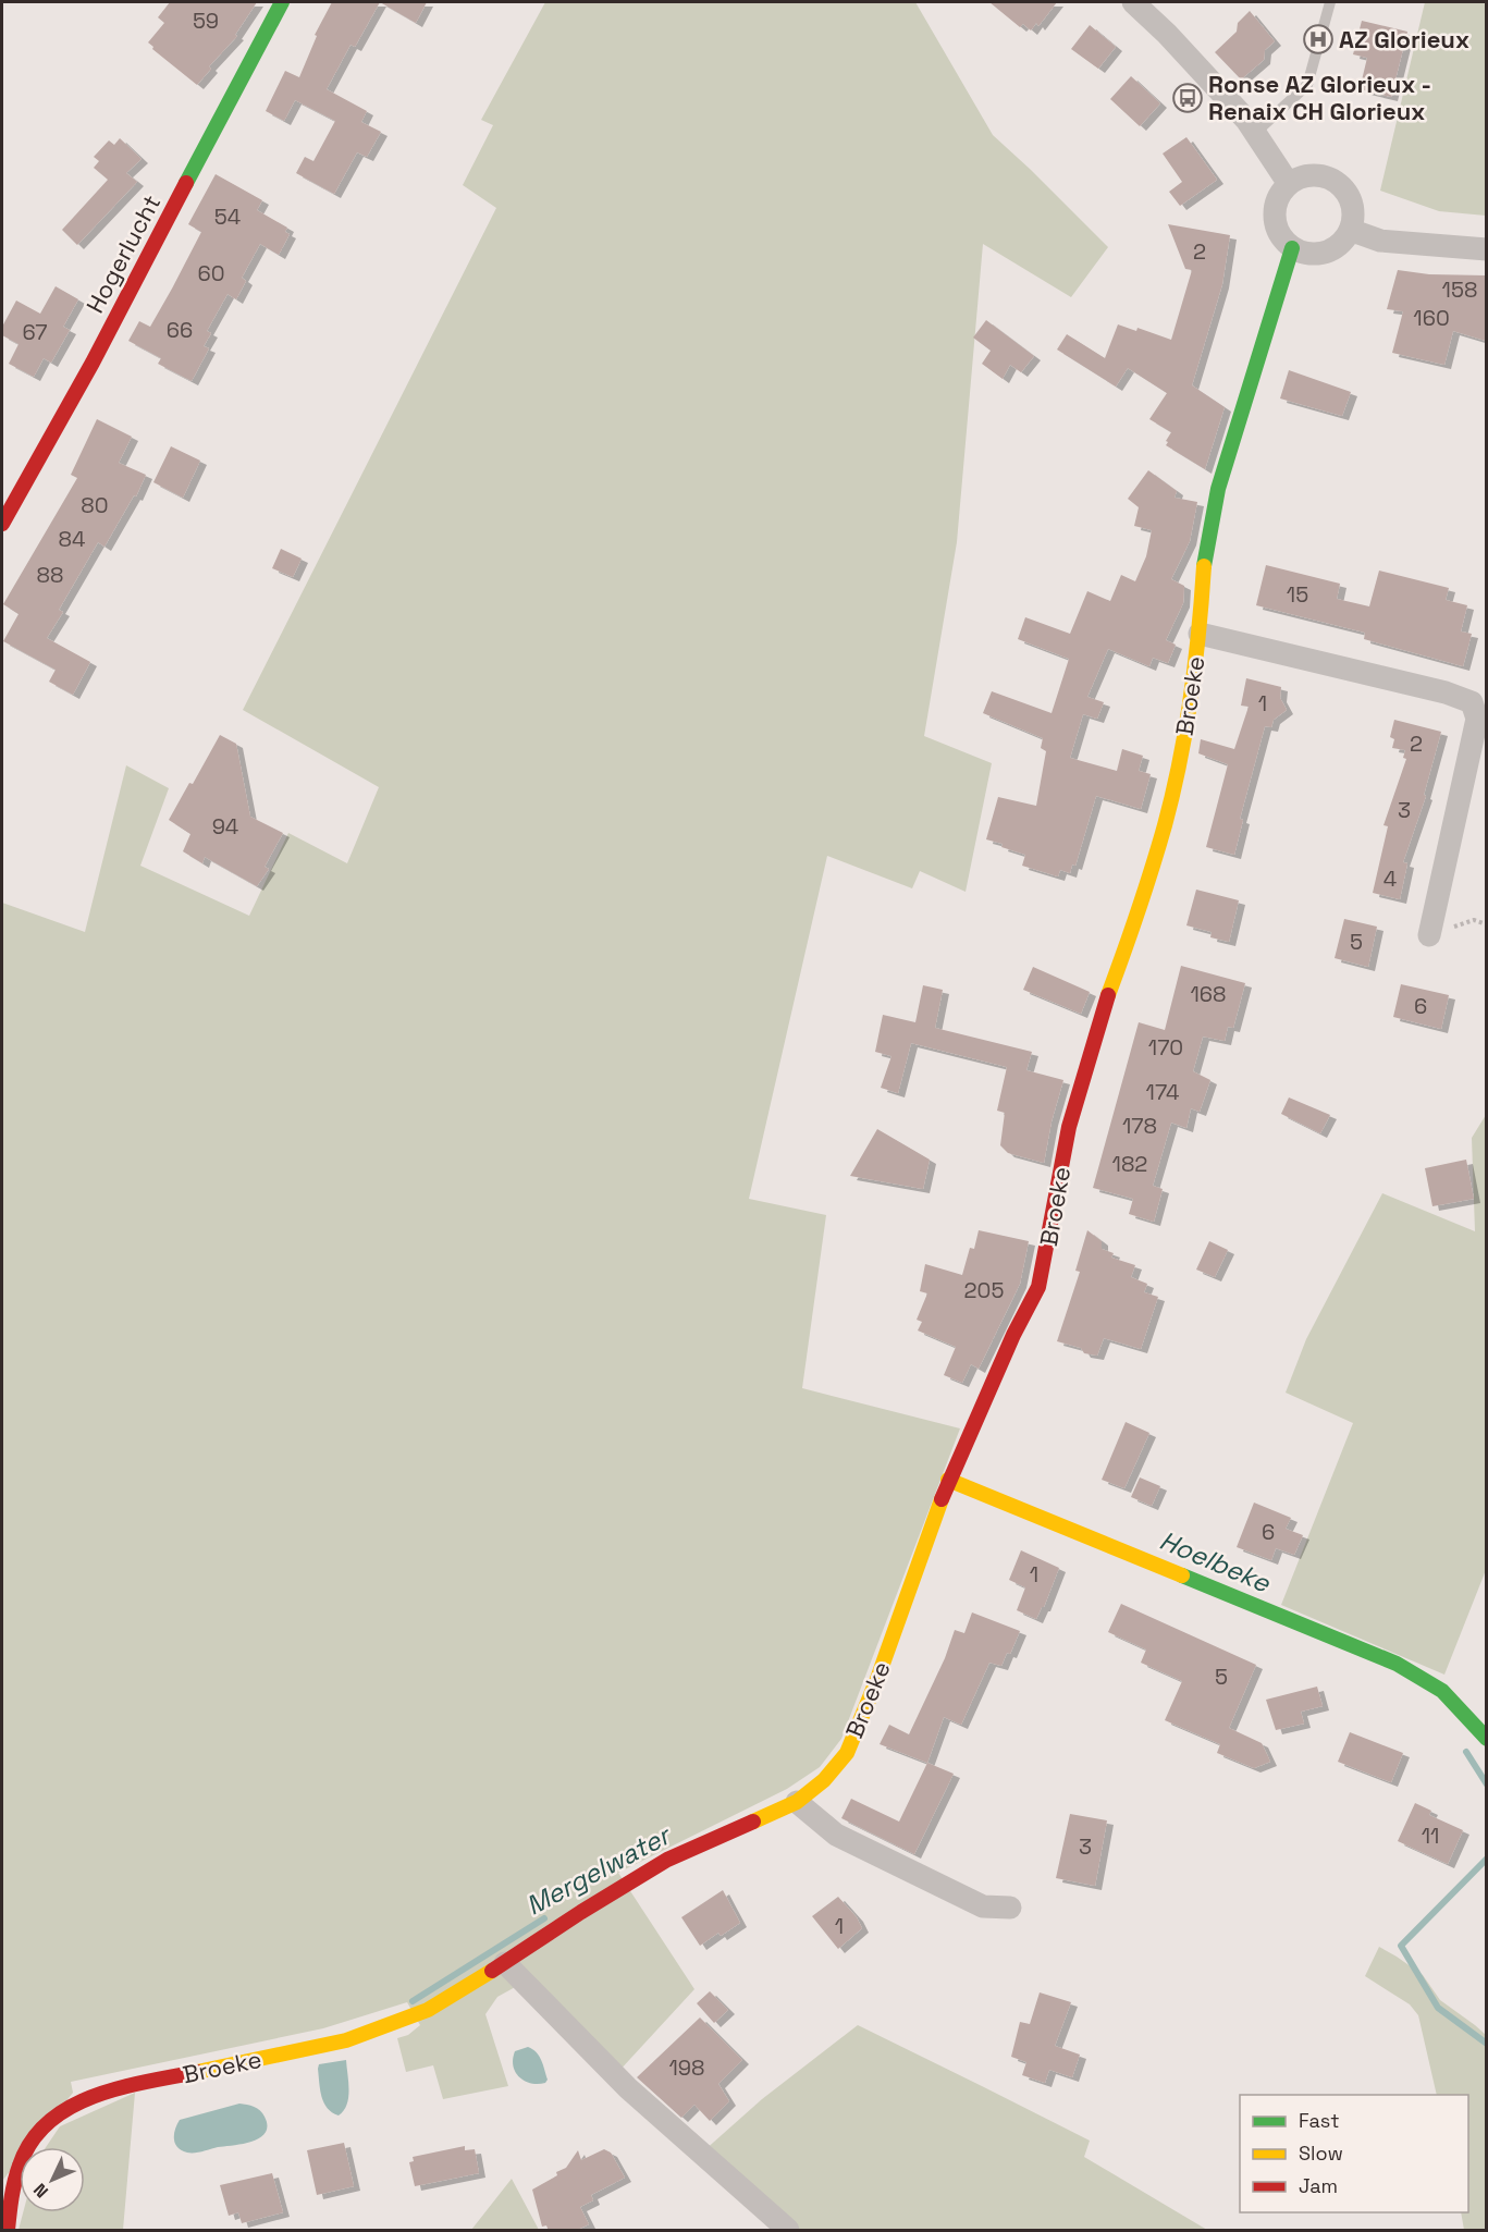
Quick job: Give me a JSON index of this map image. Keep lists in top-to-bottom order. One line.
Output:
{"streets":{"street":["Hogerlucht","Broeke"]},"water":["Hoelbeke","Mergelwater"],"places":{"hospital":["AZ Glorieux"],"bus stop":["Ronse AZ Glorieux - Renaix CH Glorieux"]},"house_numbers":["59","54","2","60","158","160","66","67","80","84","88","15","1","2","3","94","4","5","168","6","170","174","178","182","205","6","1","5","11","3","1","198"],"legend":["Fast","Slow","Jam"],"north":"bottom left"}
